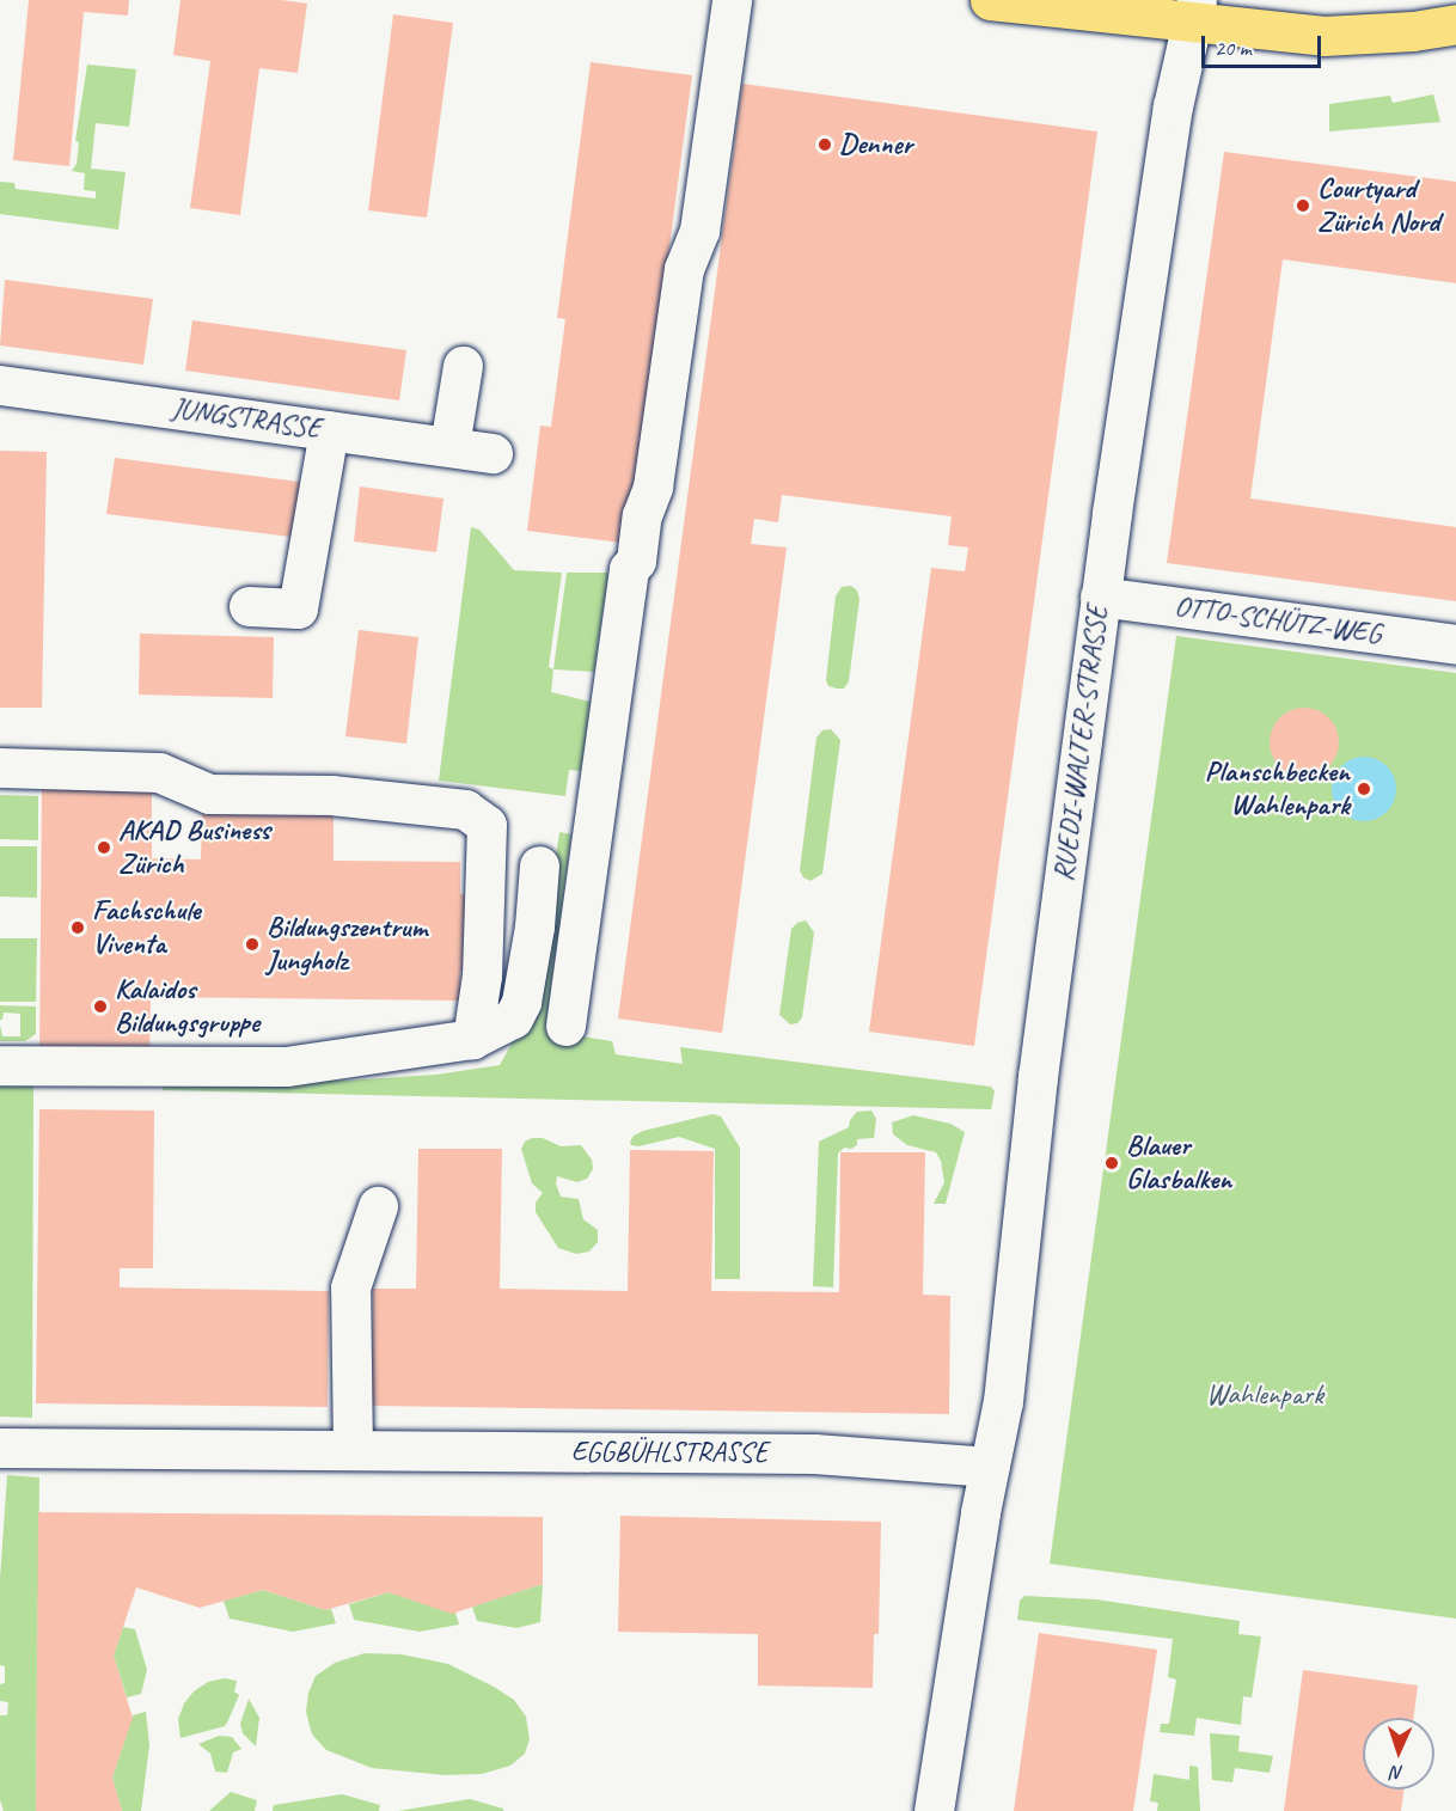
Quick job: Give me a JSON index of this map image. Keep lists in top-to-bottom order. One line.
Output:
{"streets":{"street":["JUNGSTRASSE","OTTO-SCHÜTZ-WEG","RUEDI-WALTER-STRASSE","EGGBÜHLSTRASSE"]},"crossings":[["OTTO-SCHÜTZ-WEG","RUEDI-WALTER-STRASSE"],["RUEDI-WALTER-STRASSE","EGGBÜHLSTRASSE"]],"parks":["Wahlenpark"],"places":["Denner","Courtyard Zürich Nord","Planschbecken Wahlenpark","AKAD Business Zürich","Fachschule Viventa","Bildungszentrum Jungholz","Kalaidos Bildungsgruppe","Blauer Glasbalken"],"scale_bar":"20 m","north":"bottom"}
